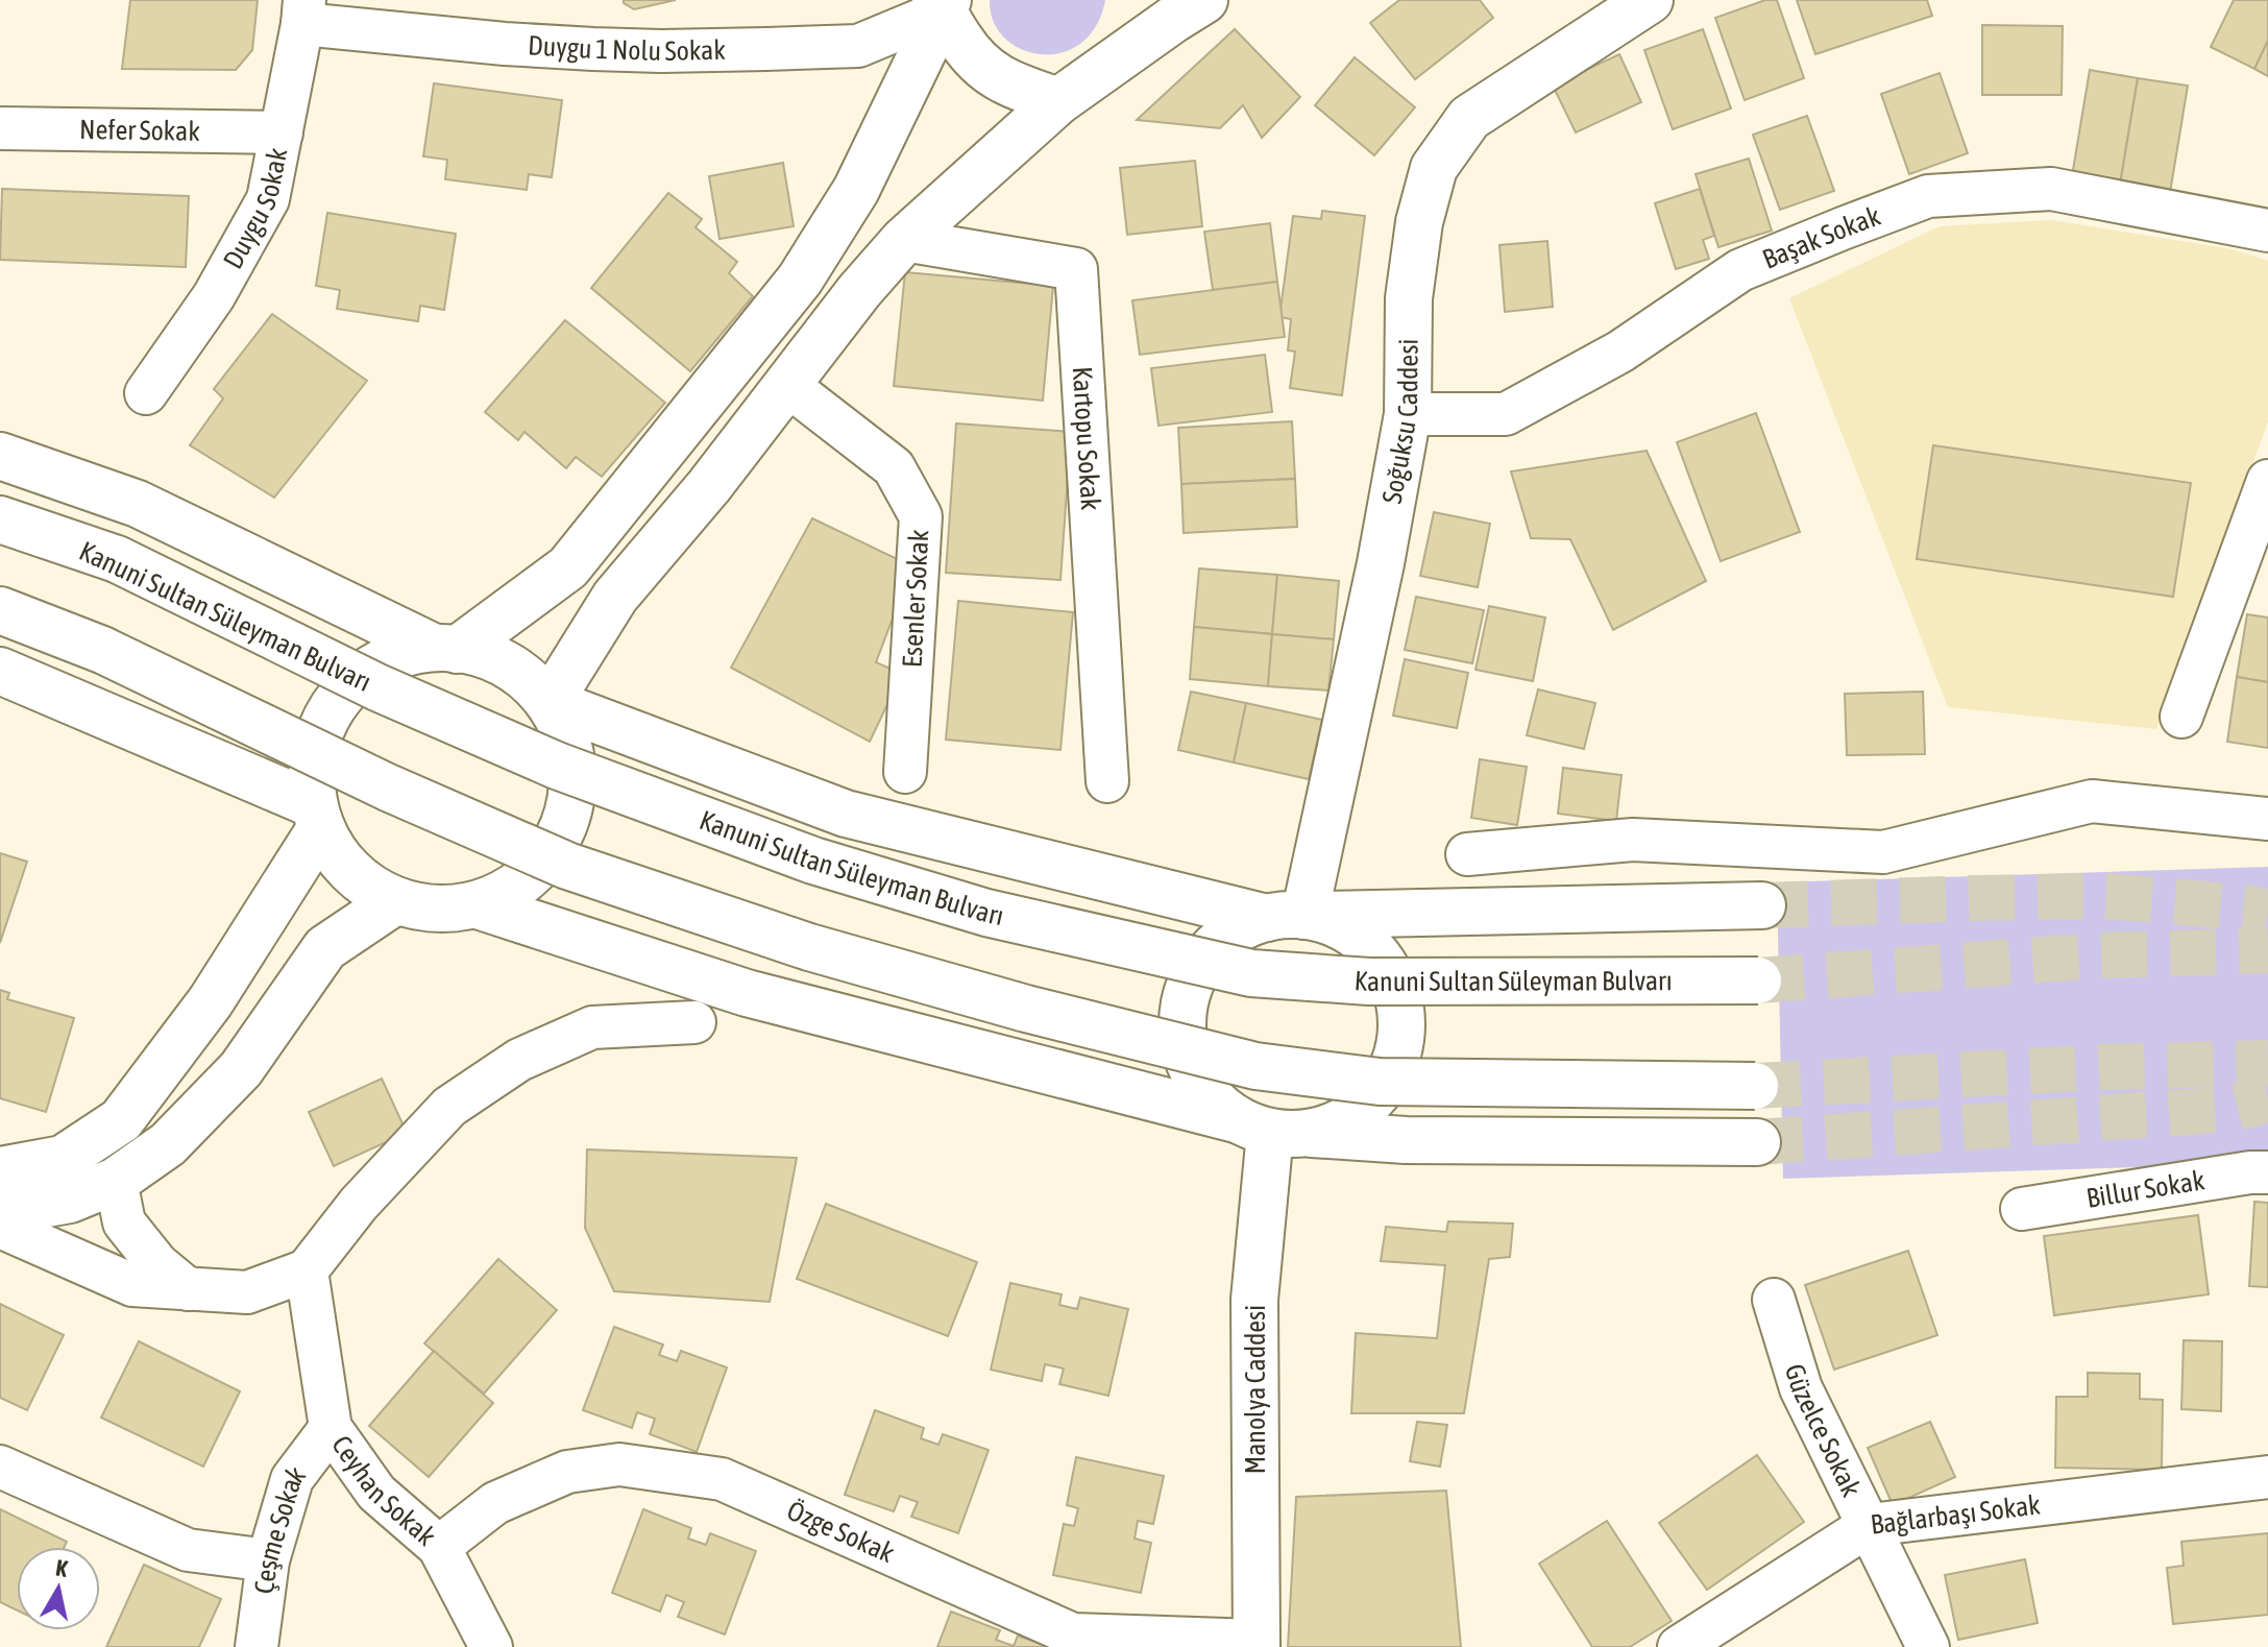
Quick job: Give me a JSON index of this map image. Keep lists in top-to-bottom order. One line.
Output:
{"streets":{"main road":["Soğuksu Caddesi","Kanuni Sultan Süleyman Bulvarı","Manolya Caddesi"],"street":["Duygu 1 Nolu Sokak","Nefer Sokak","Duygu Sokak","Başak Sokak","Kartopu Sokak","Esenler Sokak","Billur Sokak","Güzelce Sokak","Ceyhan Sokak","Bağlarbaşı Sokak","Özge Sokak","Çeşme Sokak"]},"crossings":[["Duygu 1 Nolu Sokak","Duygu Sokak"],["Nefer Sokak","Duygu Sokak"],["Başak Sokak","Soğuksu Caddesi"],["Soğuksu Caddesi","Manolya Caddesi"],["Manolya Caddesi","Özge Sokak"],["Güzelce Sokak","Bağlarbaşı Sokak"],["Ceyhan Sokak","Özge Sokak"],["Ceyhan Sokak","Çeşme Sokak"]],"north":"top"}
